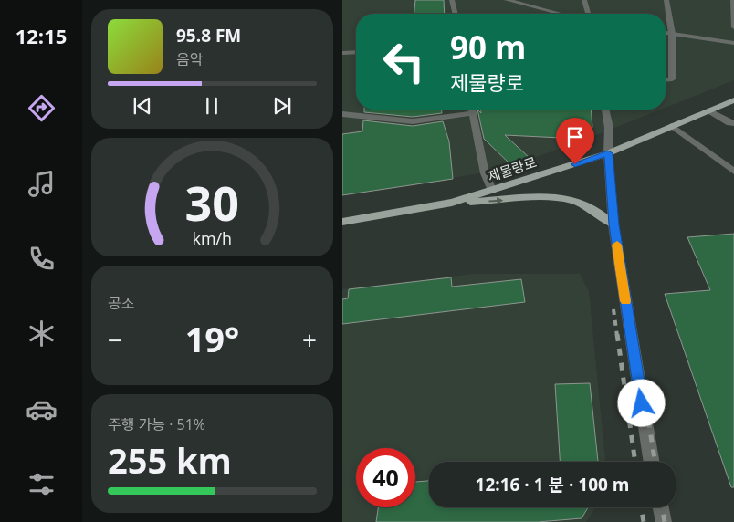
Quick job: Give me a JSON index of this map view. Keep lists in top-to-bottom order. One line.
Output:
{"streets":{"main road":["제물량로"]},"page":{"tabs":"12:15","turn":["90 m","제물량로"],"song":["95.8 FM","음악"],"tile":["공조",["주행 가능 · 51%","255 km"]],"heat":["−","19°","+"],"limit":"40","trip":"12:16 · 1 분 · 100 m","gauge":["30","km/h"]}}
